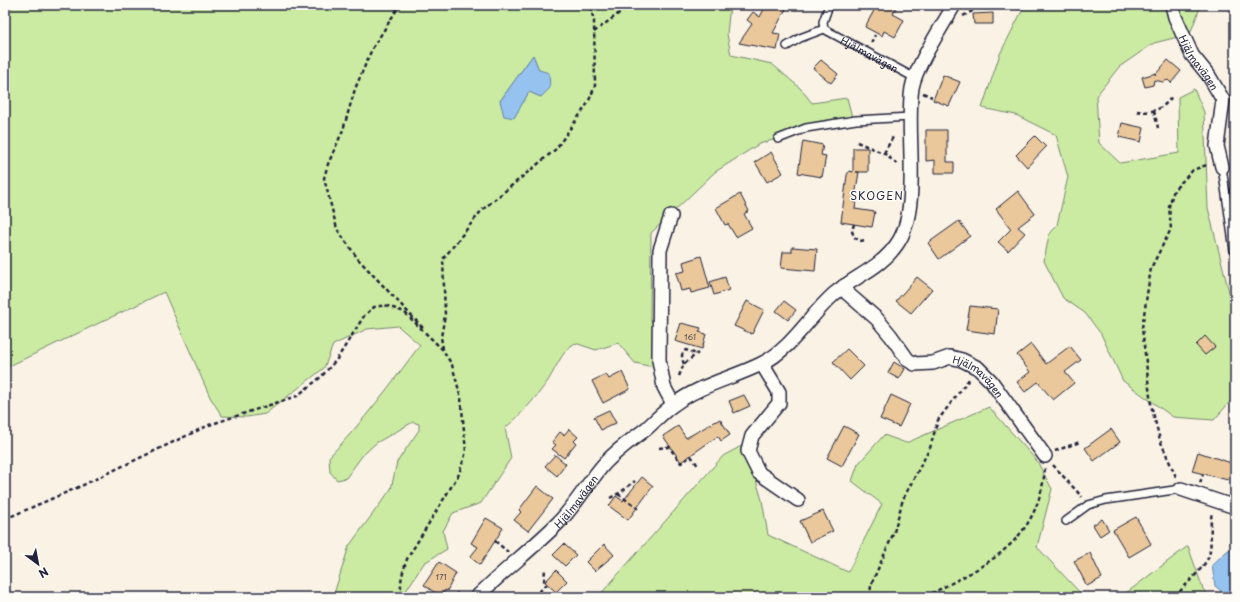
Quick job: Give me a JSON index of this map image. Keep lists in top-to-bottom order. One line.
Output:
{"streets":{"street":["Hjälmavägen"]},"districts":["SKOGEN"],"house_numbers":["161","171"],"north":"bottom right"}
